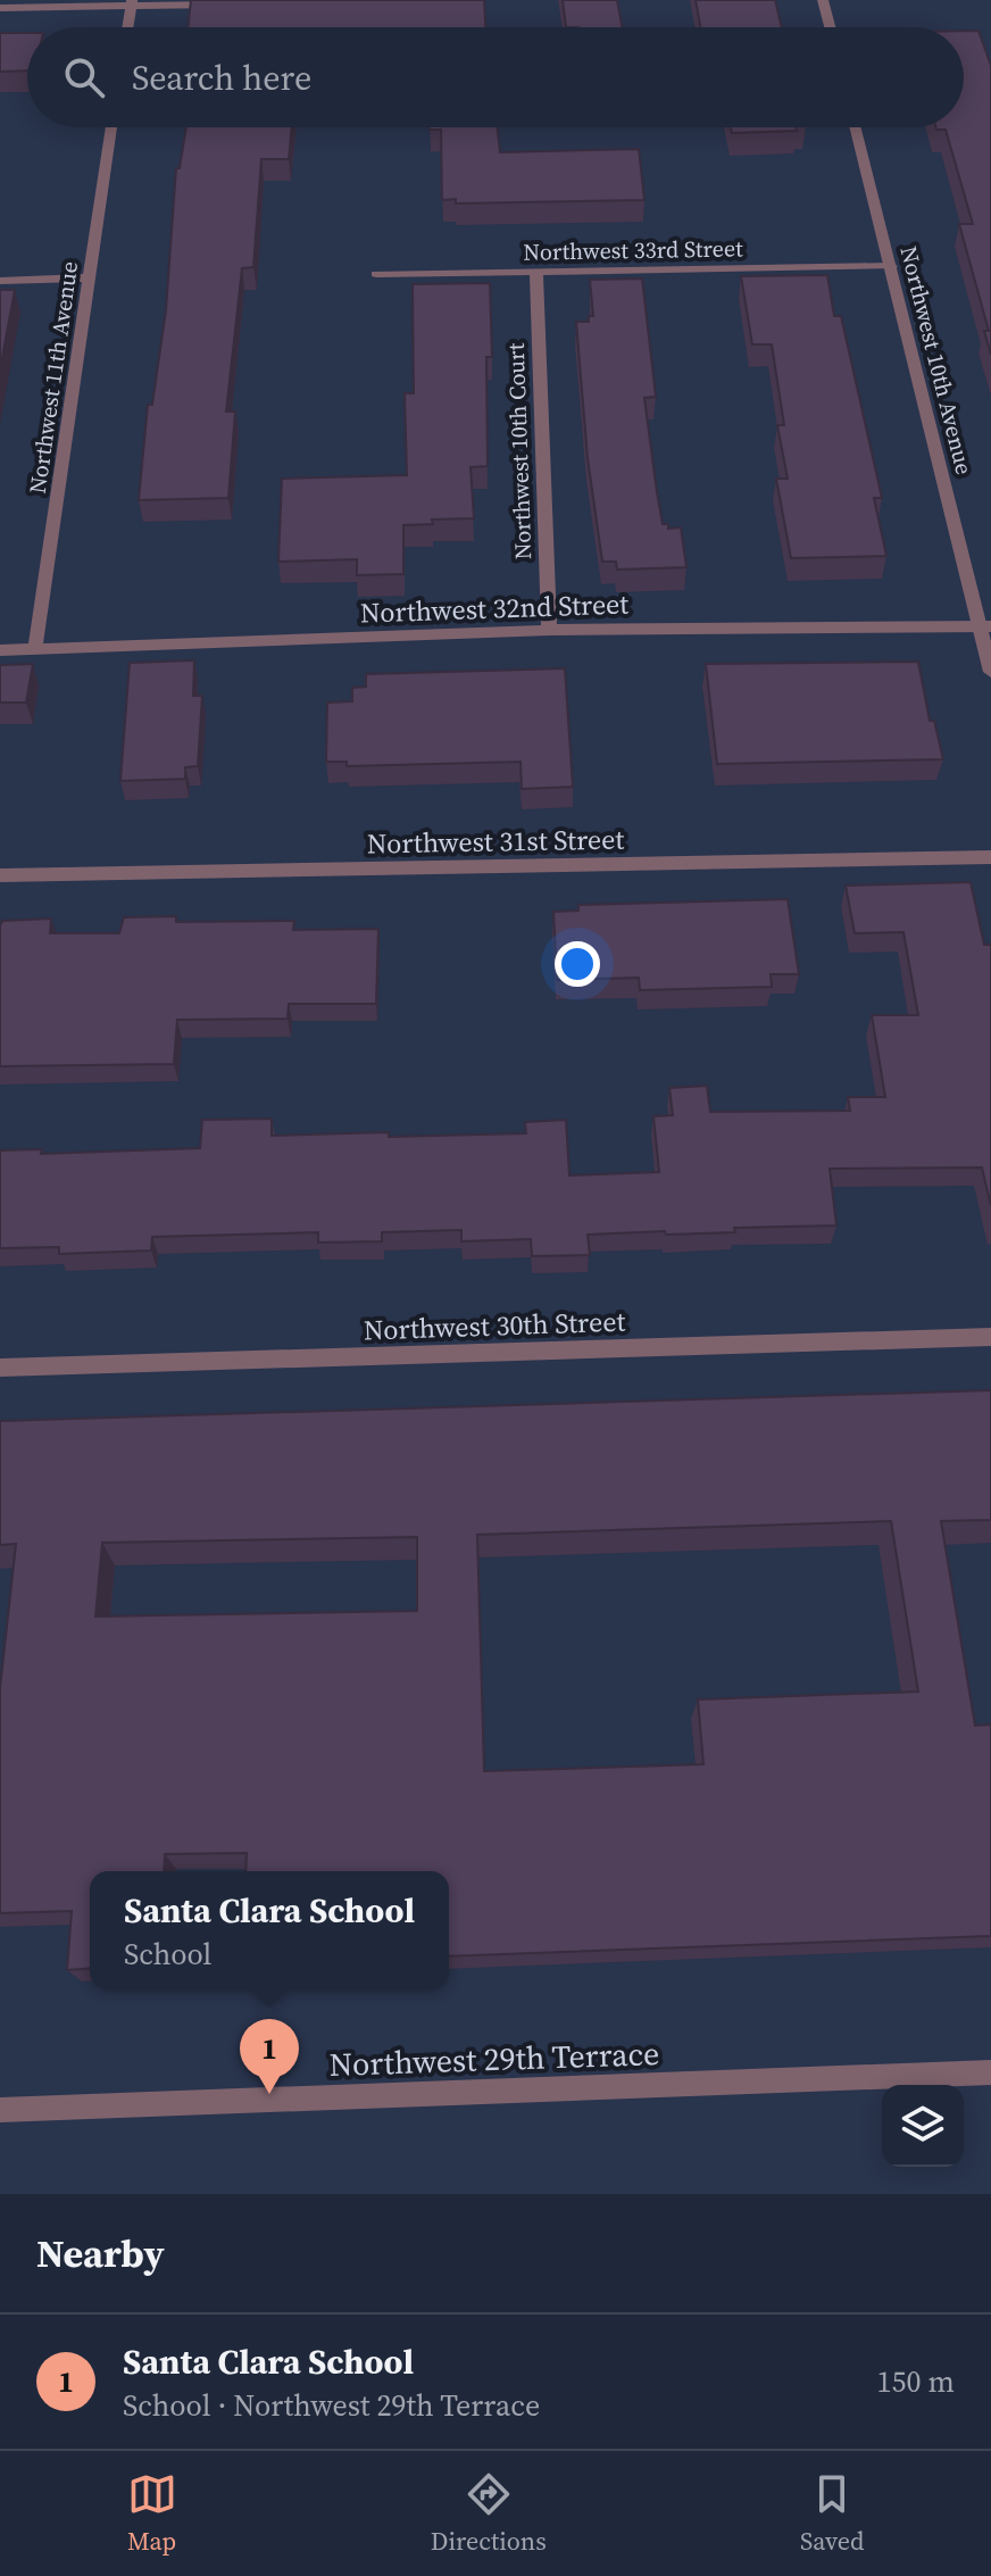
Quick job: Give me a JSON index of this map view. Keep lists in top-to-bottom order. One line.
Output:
{"streets":{"street":["Northwest 33rd Street","Northwest 10th Avenue","Northwest 11th Avenue","Northwest 10th Court","Northwest 32nd Street","Northwest 31st Street","Northwest 30th Street","Northwest 29th Terrace"]},"crossings":[["Northwest 33rd Street","Northwest 10th Avenue"],["Northwest 33rd Street","Northwest 10th Court"],["Northwest 10th Avenue","Northwest 32nd Street"],["Northwest 11th Avenue","Northwest 32nd Street"],["Northwest 10th Court","Northwest 32nd Street"]],"page":{"search":"Search here","popup":["Santa Clara School","School"],"pins":"1","heading":"Nearby","list":[{"mark":"1","name":"Santa Clara School","note":"School · Northwest 29th Terrace","value":"150 m"}],"nav":["Map","Directions","Saved"]}}
